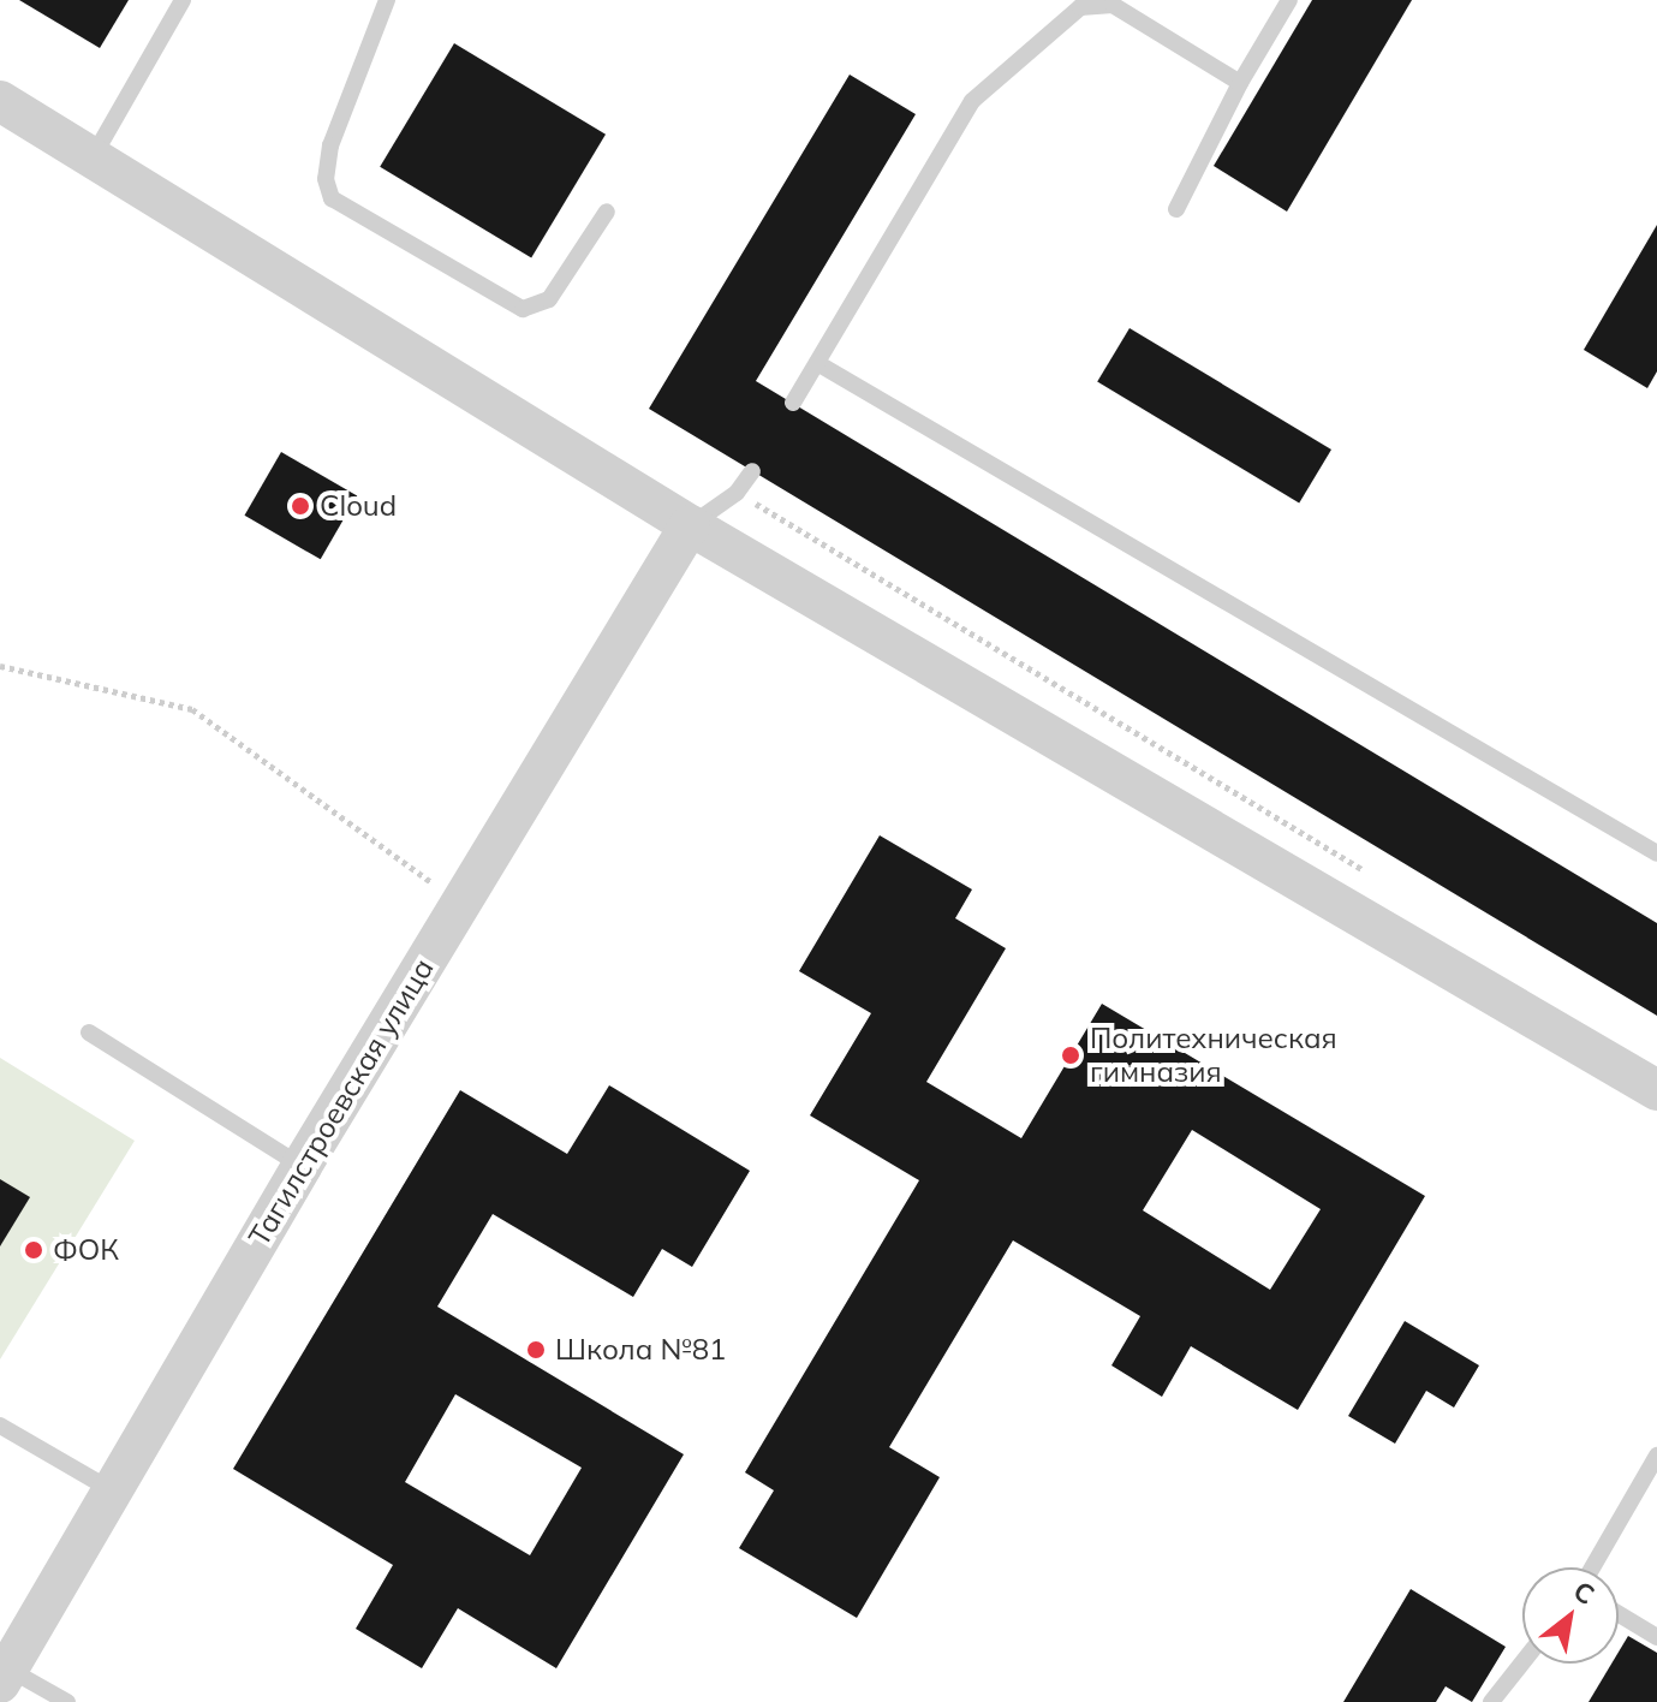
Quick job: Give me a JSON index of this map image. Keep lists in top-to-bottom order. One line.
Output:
{"streets":{"street":["Тагилстроевская улица"]},"places":["Cloud","Политехническая гимназия","ФОК","Школа №81"],"north":"top right"}
